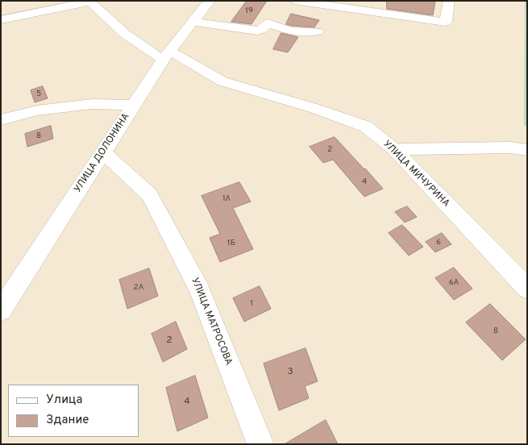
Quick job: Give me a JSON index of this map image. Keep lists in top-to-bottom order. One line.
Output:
{"streets":{"street":["УЛИЦА ДОЛОНИНА","УЛИЦА МИЧУРИНА","УЛИЦА МАТРОСОВА"]},"crossings":[["УЛИЦА ДОЛОНИНА","УЛИЦА МИЧУРИНА"],["УЛИЦА ДОЛОНИНА","УЛИЦА МАТРОСОВА"]],"house_numbers":["19","5","8","2","4","1А","6","1Б","6А","2А","1","8","2","3","4"],"legend":["Улица","Здание"]}
